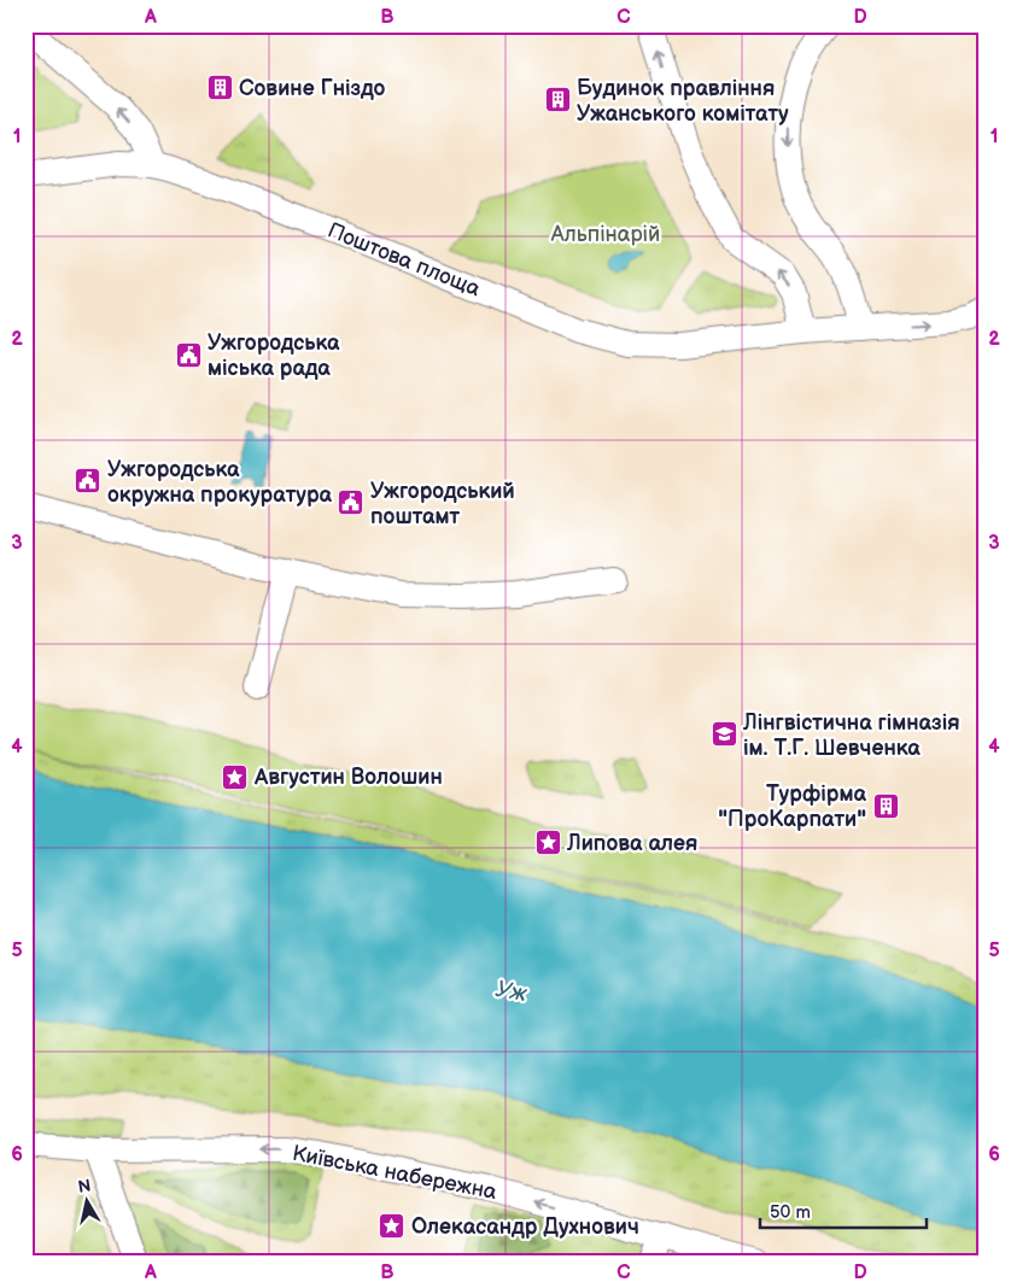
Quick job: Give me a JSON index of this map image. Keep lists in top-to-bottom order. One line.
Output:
{"streets":{"street":["Поштова площа","Київська набережна"]},"one_way":["Київська набережна"],"water":["Уж"],"parks":["Альпінарій"],"places":{"building":["Совине Гніздо","Будинок правління Ужанського комітату","Турфірма \"ПроКарпати\""],"public building":["Ужгородська міська рада","Ужгородська окружна прокуратура","Ужгородський поштамт"],"school or university":["Лінгвістична гімназія ім. Т.Г. Шевченка"],"place":["Августин Волошин","Липова алея","Олекасандр Духнович"]},"scale_bar":"50 m","north":"top","grid":{"columns":["A","B","C","D"],"rows":["1","2","3","4","5","6"]}}
